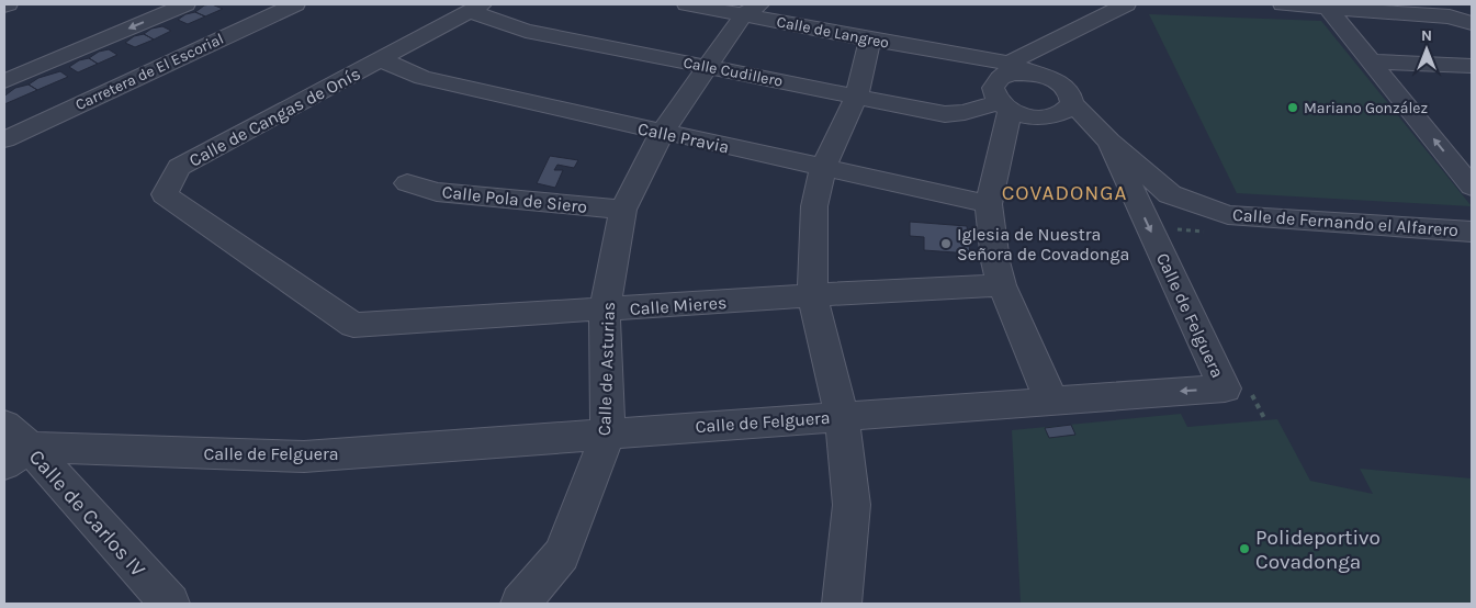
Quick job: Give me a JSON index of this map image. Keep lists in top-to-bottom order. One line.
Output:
{"streets":{"street":["Calle de Langreo","Carretera de El Escorial","Calle Cudillero","Calle de Cangas de Onís","Calle Pravia","Calle Pola de Siero","Calle de Fernando el Alfarero","Calle Mieres","Calle de Felguera","Calle de Asturias","Calle de Carlos IV"]},"crossings":[["Calle de Langreo","Calle de Asturias"],["Calle Cudillero","Calle de Cangas de Onís"],["Calle Cudillero","Calle de Asturias"],["Calle de Cangas de Onís","Calle Pravia"],["Calle de Cangas de Onís","Calle Mieres"],["Calle Pravia","Calle de Asturias"],["Calle Pola de Siero","Calle de Asturias"],["Calle de Fernando el Alfarero","Calle de Felguera"],["Calle Mieres","Calle de Asturias"],["Calle de Felguera","Calle de Asturias"],["Calle de Felguera","Calle de Carlos IV"]],"districts":["COVADONGA"],"places":["Mariano González","Iglesia de Nuestra Señora de Covadonga","Polideportivo Covadonga"],"north":"top"}
